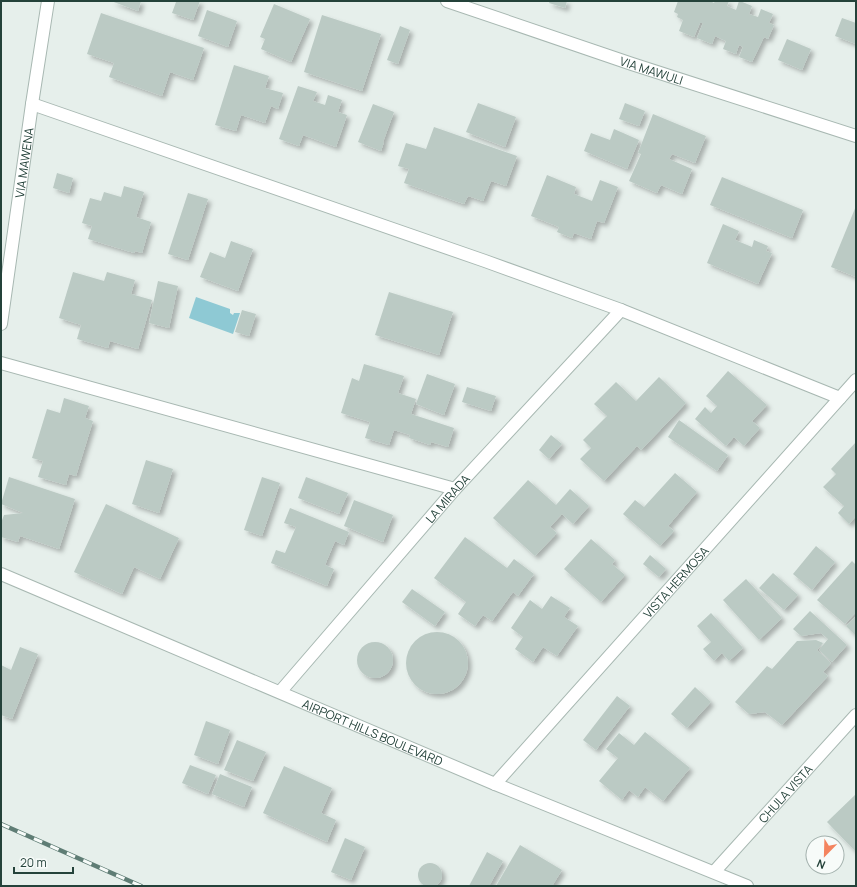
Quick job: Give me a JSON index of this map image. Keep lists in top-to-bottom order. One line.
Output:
{"streets":{"street":["VIA MAWULI","VIA MAWENA","LA MIRADA","VISTA HERMOSA","AIRPORT HILLS BOULEVARD","CHULA VISTA"]},"crossings":[["LA MIRADA","AIRPORT HILLS BOULEVARD"],["VISTA HERMOSA","AIRPORT HILLS BOULEVARD"],["AIRPORT HILLS BOULEVARD","CHULA VISTA"]],"scale_bar":"20 m","north":"bottom left"}
